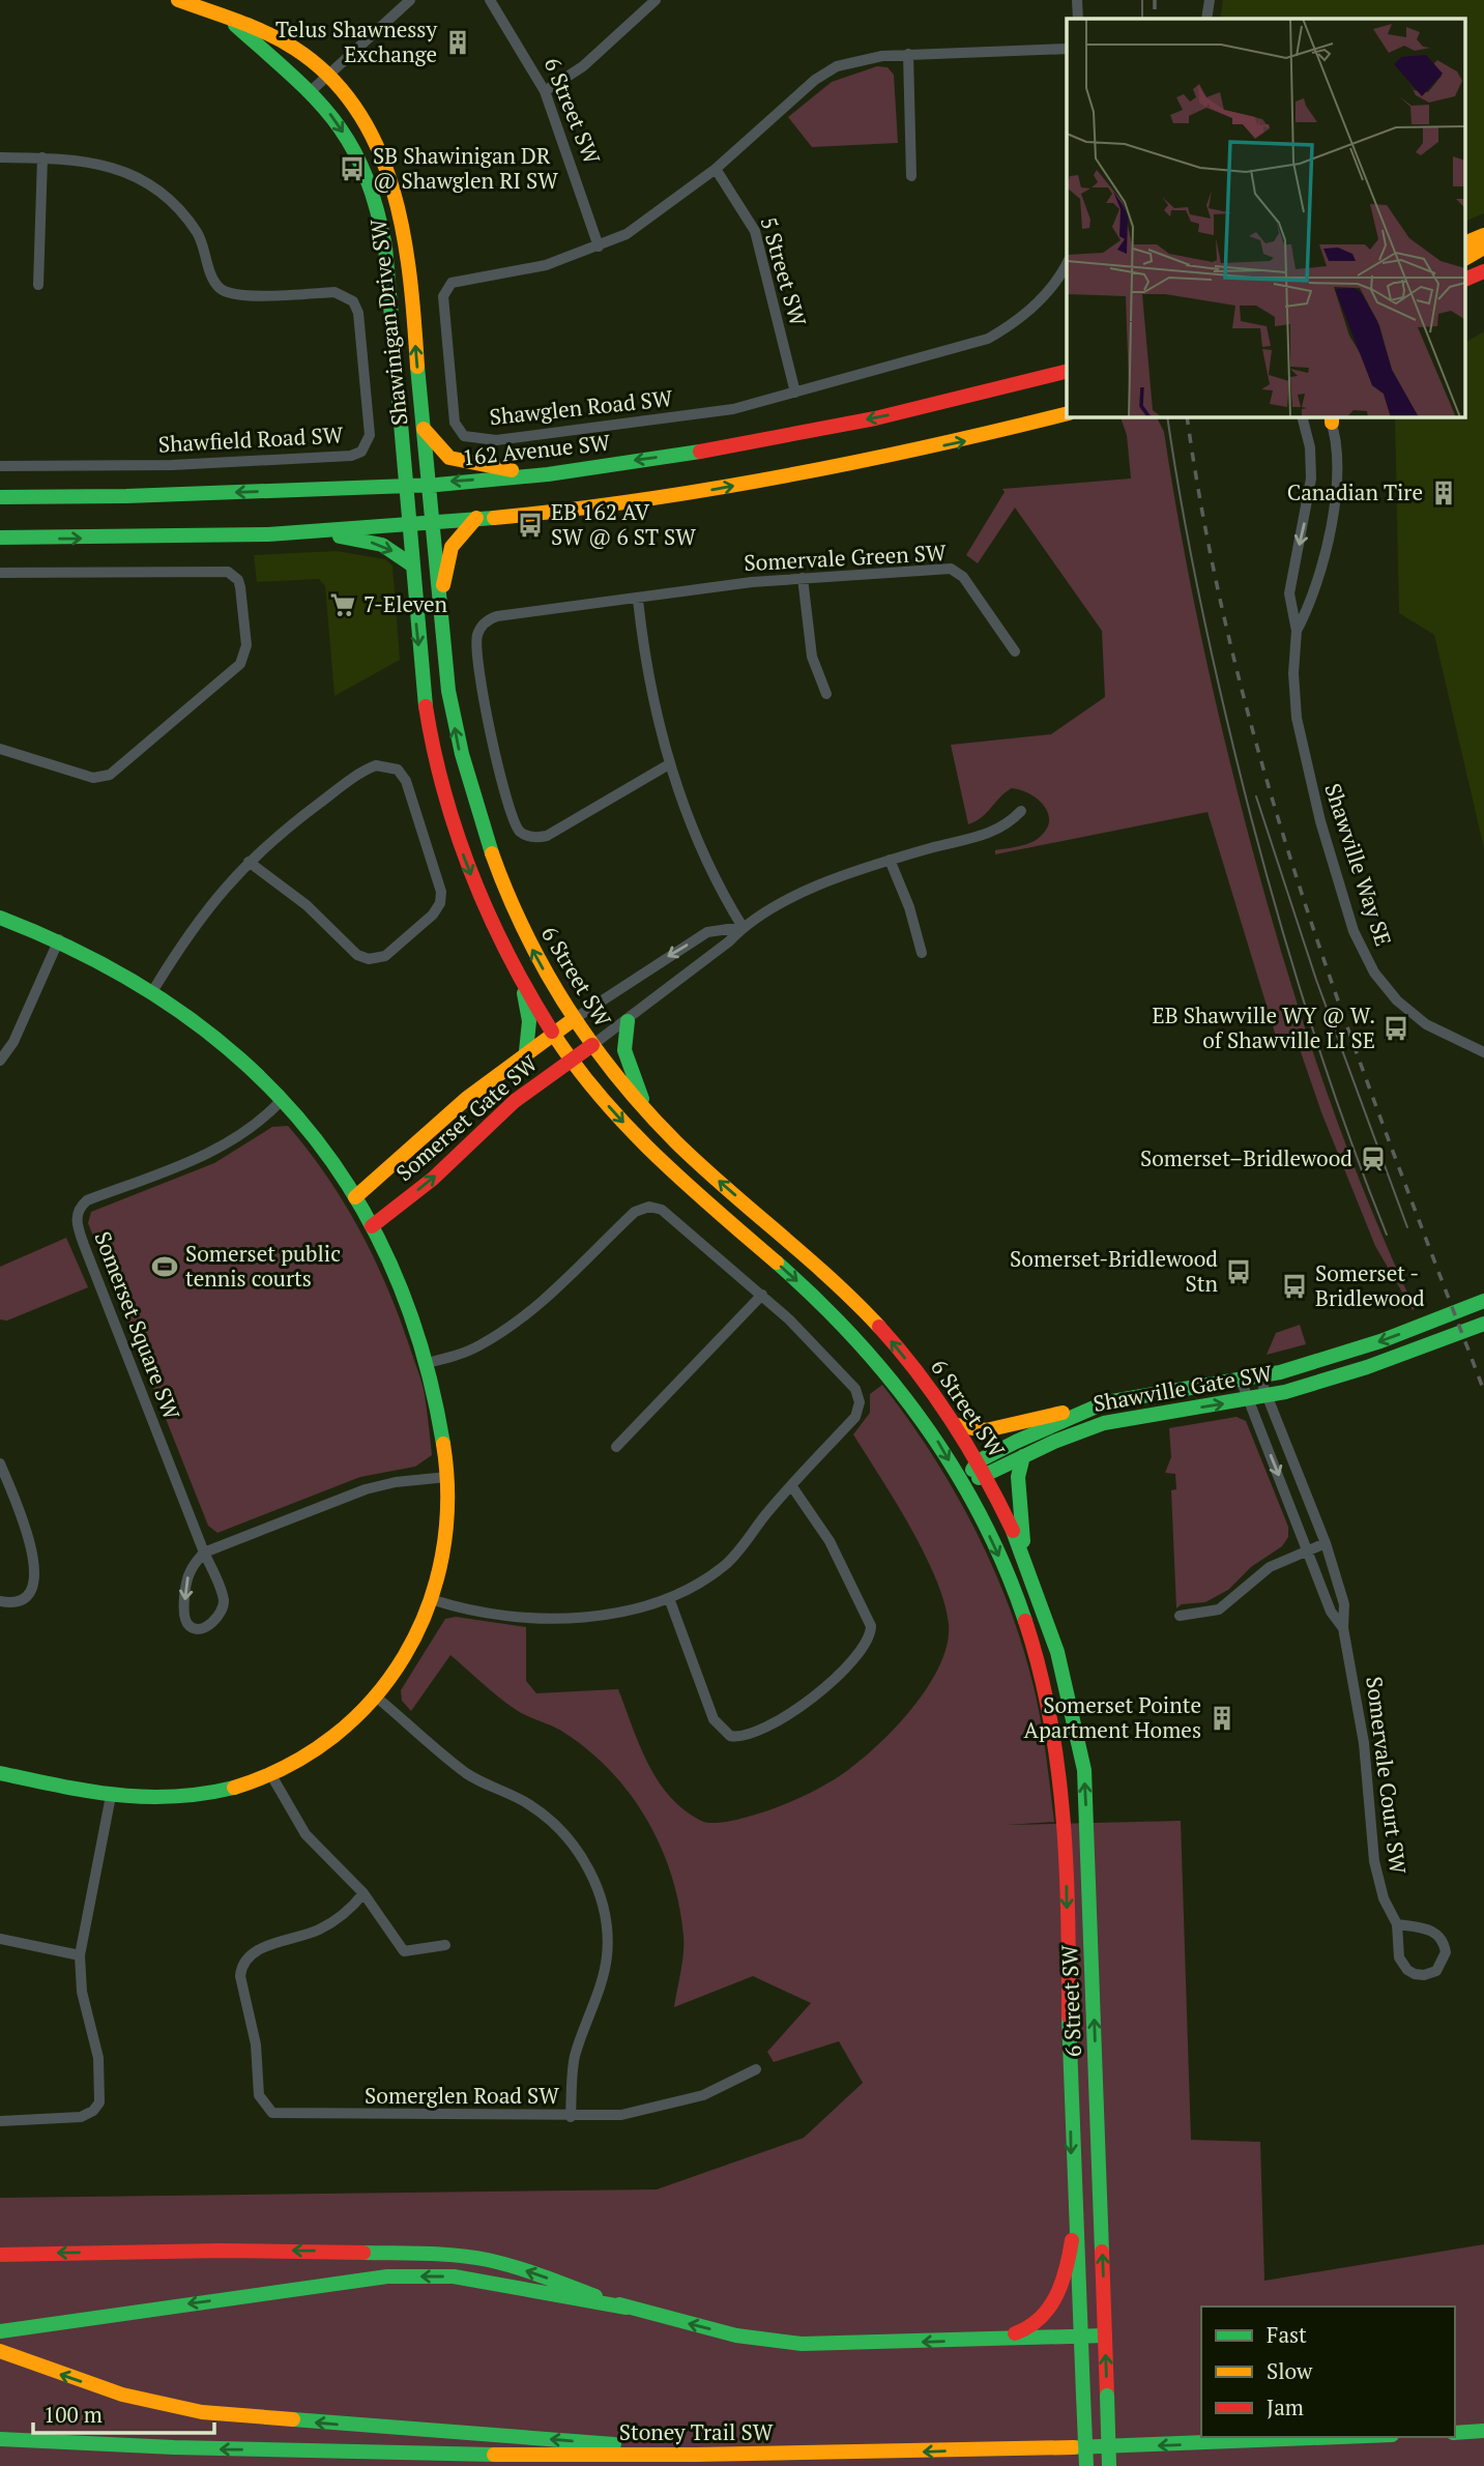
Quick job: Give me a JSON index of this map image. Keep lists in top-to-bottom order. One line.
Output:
{"streets":{"main road":["6 Street SW","Shawinigan Drive SW","162 Avenue SW","Somerset Gate SW","Shawville Gate SW","Stoney Trail SW"],"street":["5 Street SW","Shawglen Road SW","Shawfield Road SW","Somervale Green SW","Shawville Way SE","Somerset Square SW","Somervale Court SW","Somerglen Road SW"]},"crossings":[["6 Street SW","Shawinigan Drive SW"],["6 Street SW","Shawglen Road SW"],["6 Street SW","Somerset Gate SW"],["6 Street SW","Shawville Gate SW"],["5 Street SW","Shawglen Road SW"],["Shawinigan Drive SW","162 Avenue SW"],["Shawville Gate SW","Somervale Court SW"]],"places":{"building":["Telus Shawnessy Exchange","Canadian Tire","Somerset Pointe Apartment Homes"],"bus stop":["SB Shawinigan DR @ Shawglen RI SW","EB 162 AV SW @ 6 ST SW","EB Shawville WY @ W. of Shawville LI SE","Somerset-Bridlewood Stn","Somerset - Bridlewood"],"supermarket":["7-Eleven"],"station":["Somerset–Bridlewood"],"sports":["Somerset public tennis courts"]},"legend":["Fast","Slow","Jam"],"scale_bar":"100 m"}
